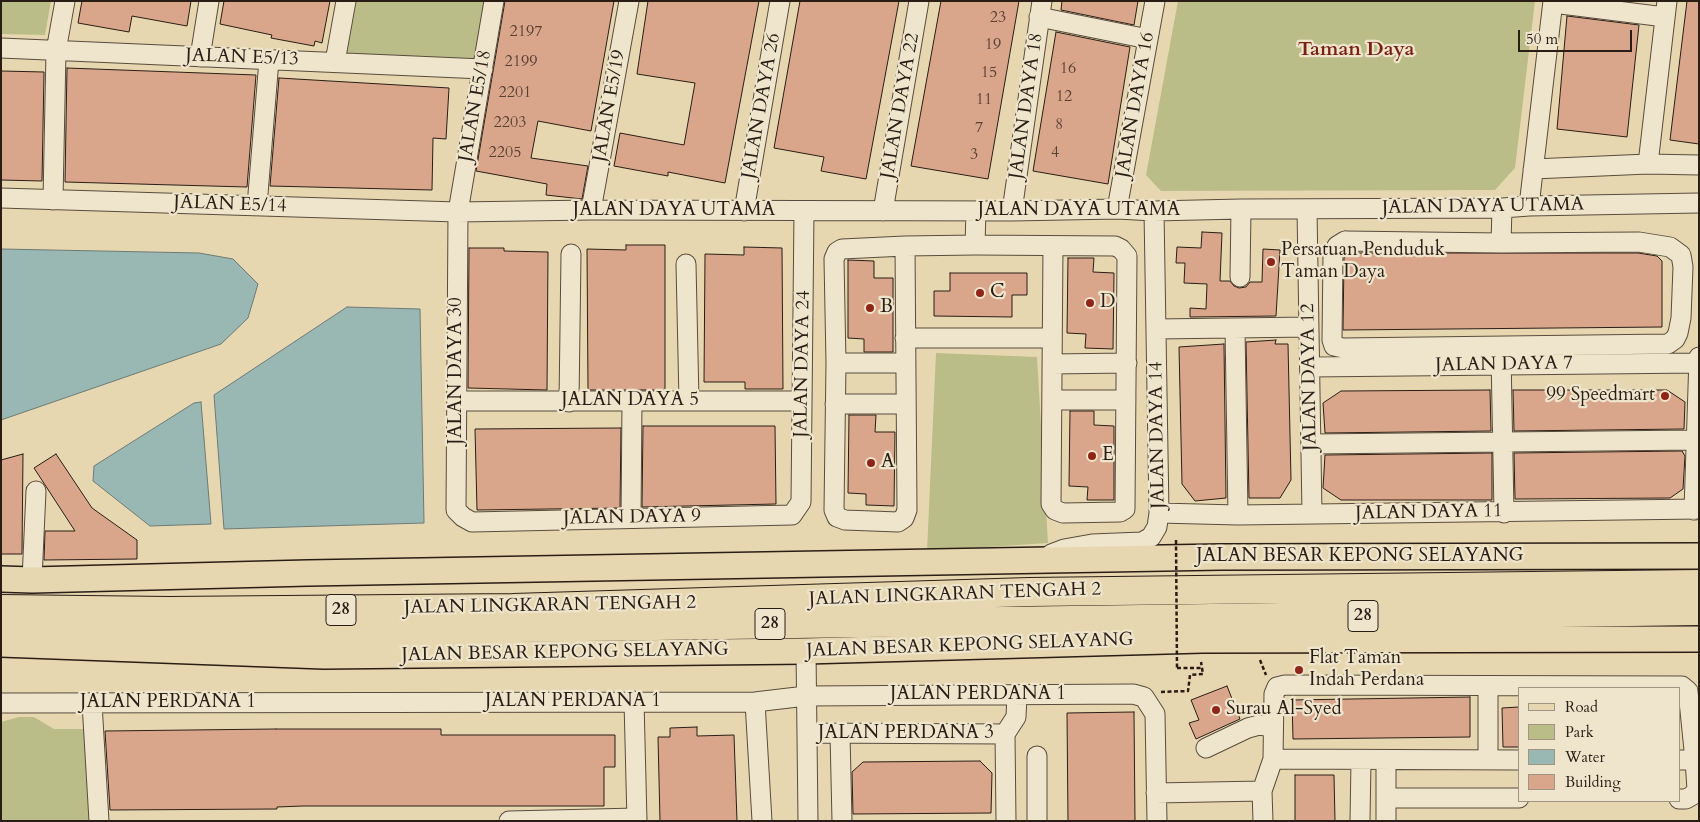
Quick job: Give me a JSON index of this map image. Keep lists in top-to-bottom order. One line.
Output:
{"streets":{"highway":["JALAN LINGKARAN TENGAH 2","28"],"main road":["JALAN BESAR KEPONG SELAYANG"],"street":["JALAN E5/13","JALAN DAYA 16","JALAN E5/18","JALAN E5/19","JALAN DAYA 26","JALAN DAYA 22","JALAN DAYA 18","JALAN E5/14","JALAN DAYA UTAMA","JALAN DAYA 24","JALAN DAYA 7","JALAN DAYA 30","JALAN DAYA 12","JALAN DAYA 5","JALAN DAYA 14","JALAN DAYA 11","JALAN DAYA 9","JALAN PERDANA 1","JALAN PERDANA 3"]},"crossings":[["JALAN E5/13","JALAN E5/18"],["JALAN DAYA 16","JALAN DAYA UTAMA"],["JALAN E5/18","JALAN E5/14"],["JALAN E5/18","JALAN DAYA UTAMA"],["JALAN E5/18","JALAN DAYA 30"],["JALAN E5/19","JALAN DAYA UTAMA"],["JALAN DAYA 26","JALAN DAYA UTAMA"],["JALAN DAYA 22","JALAN DAYA UTAMA"],["JALAN DAYA 18","JALAN DAYA UTAMA"],["JALAN E5/14","JALAN DAYA UTAMA"],["JALAN E5/14","JALAN DAYA 30"],["JALAN DAYA UTAMA","JALAN DAYA 24"],["JALAN DAYA UTAMA","JALAN DAYA 30"],["JALAN DAYA UTAMA","JALAN DAYA 12"],["JALAN DAYA UTAMA","JALAN DAYA 14"],["JALAN DAYA 24","JALAN DAYA 5"],["JALAN DAYA 24","JALAN DAYA 9"],["JALAN DAYA 7","JALAN DAYA 12"],["JALAN DAYA 30","JALAN DAYA 5"],["JALAN DAYA 30","JALAN DAYA 9"],["JALAN DAYA 12","JALAN DAYA 11"],["JALAN DAYA 14","JALAN DAYA 11"],["JALAN DAYA 14","JALAN BESAR KEPONG SELAYANG"]],"districts":["Taman Daya"],"places":["Persatuan Penduduk Taman Daya","C","D","B","99 Speedmart","E","A","Flat Taman Indah Perdana","Surau Al-Syed"],"house_numbers":["23","2197","19","2199","16","15","2201","12","11","2203","8","7","2205","4","3"],"legend":["Road","Park","Water","Building"],"scale_bar":"50 m"}
